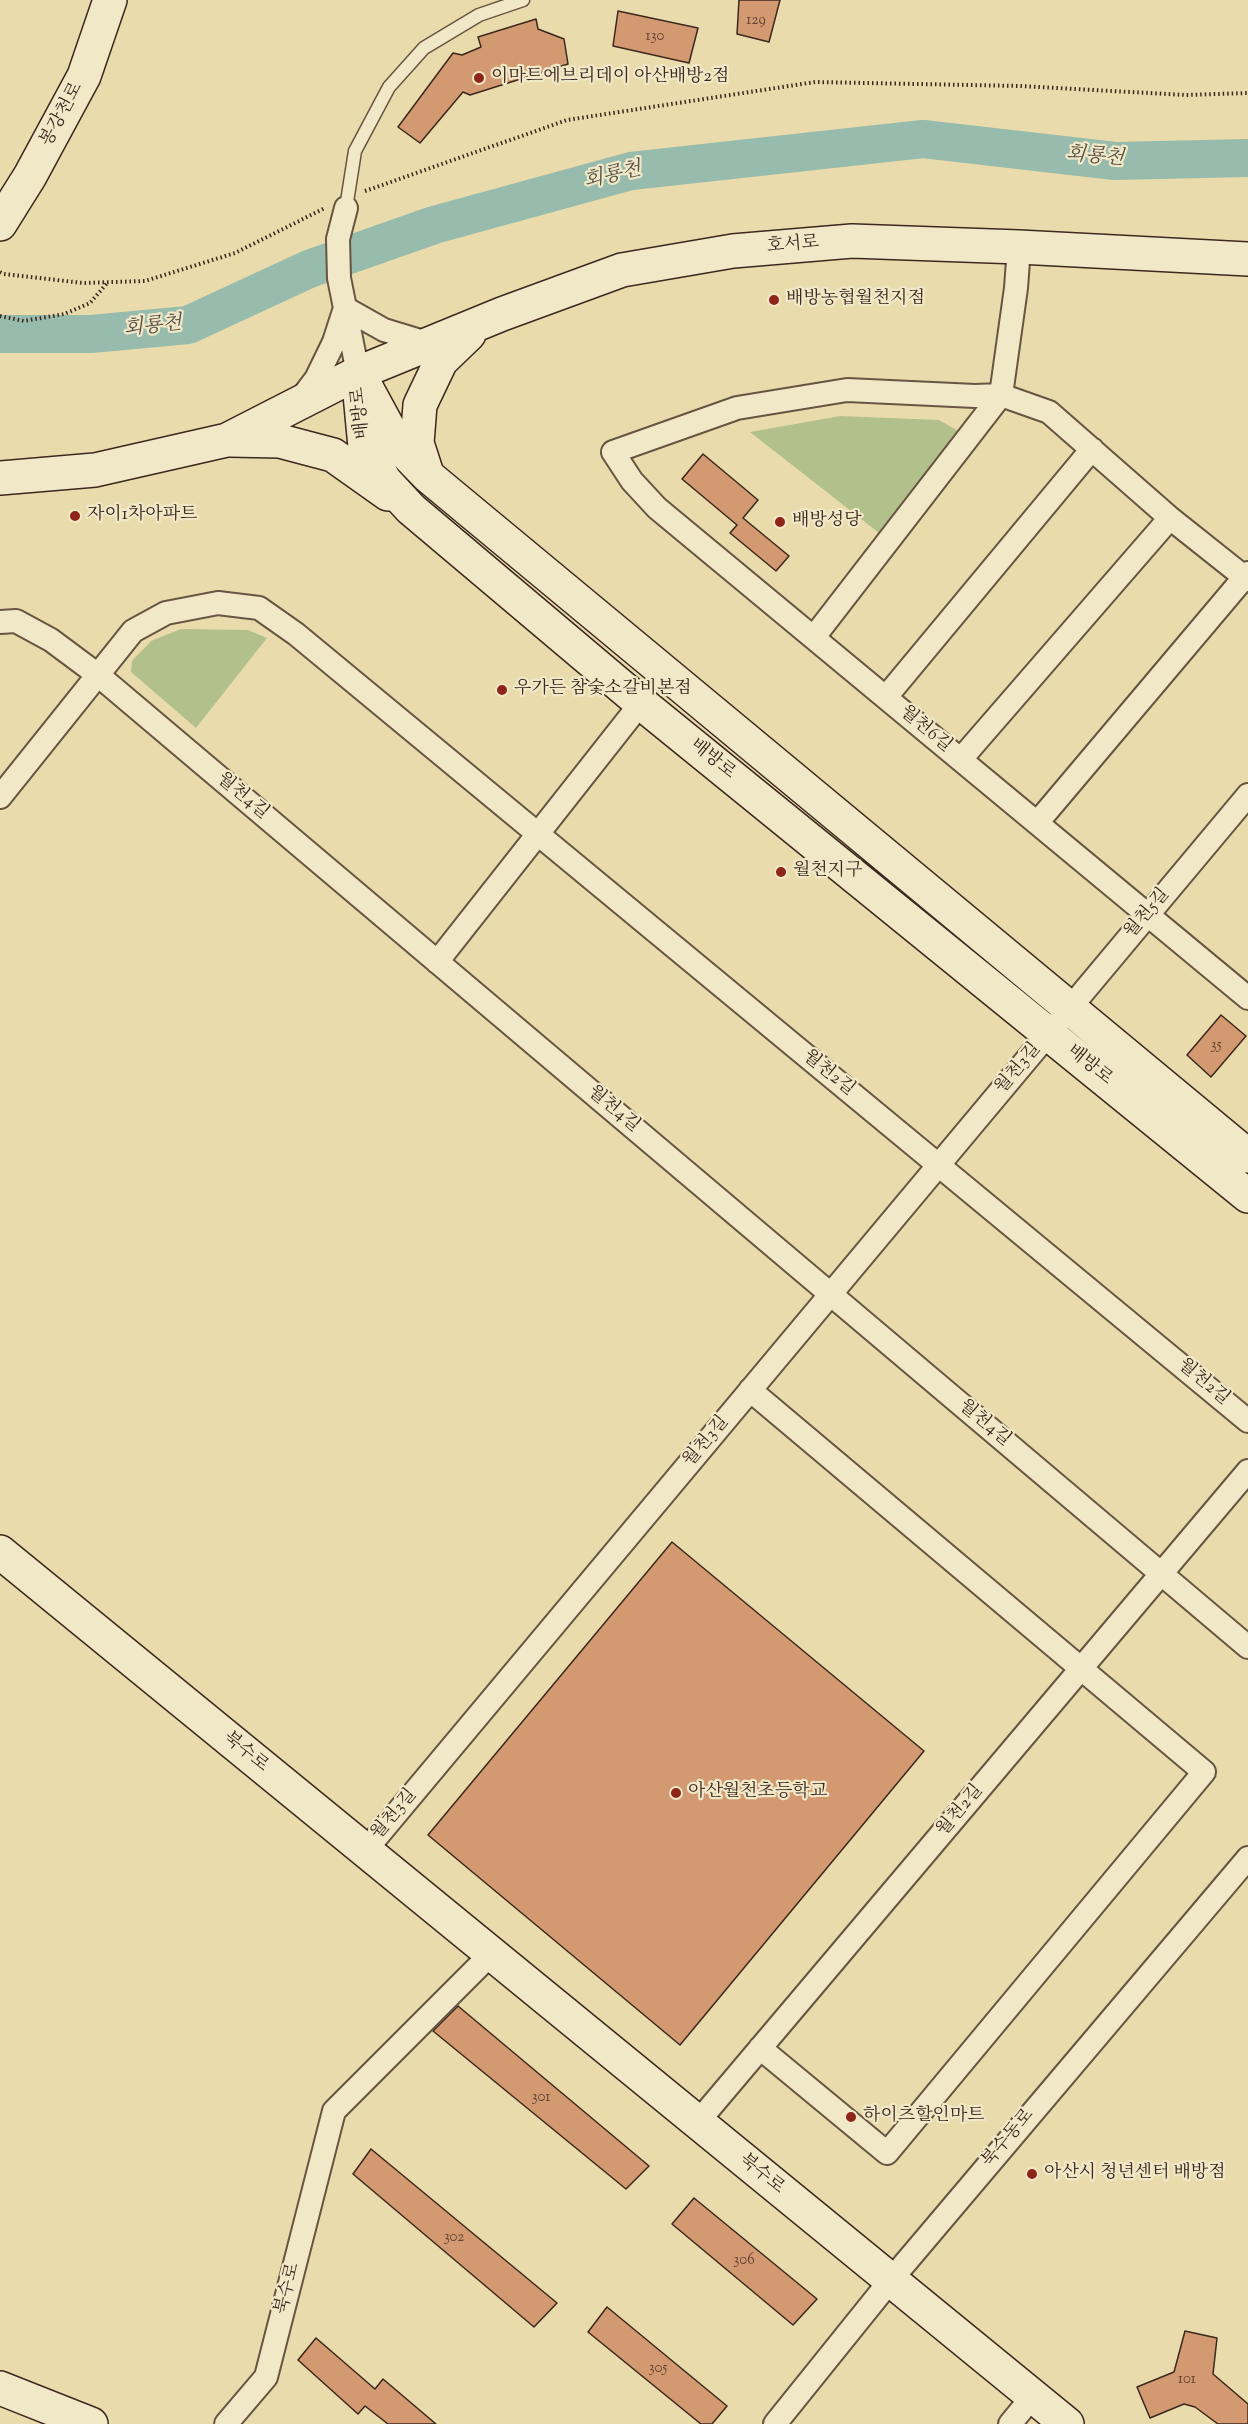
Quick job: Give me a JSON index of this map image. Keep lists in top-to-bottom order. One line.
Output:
{"streets":{"street":["봉강천로","호서로","배방로","월천6길","월천4길","월천5길","월천3길","월천2길","북수로","북수동로"]},"crossings":[["호서로","배방로"],["배방로","월천5길"],["배방로","월천3길"],["월천6길","월천5길"],["월천4길","월천3길"],["월천4길","월천2길"],["월천5길","월천3길"],["월천3길","월천2길"],["월천3길","북수로"],["월천2길","북수로"],["북수로","북수동로"]],"water":["회룡천"],"places":["이마트에브리데이 아산배방2점","배방농협월천지점","자이1차아파트","배방성당","우가든 참숯소갈비본점","월천지구","아산월천초등학교","하이츠할인마트","아산시 청년센터 배방점"],"house_numbers":["129","130","35","301","302","306","305","101"]}
